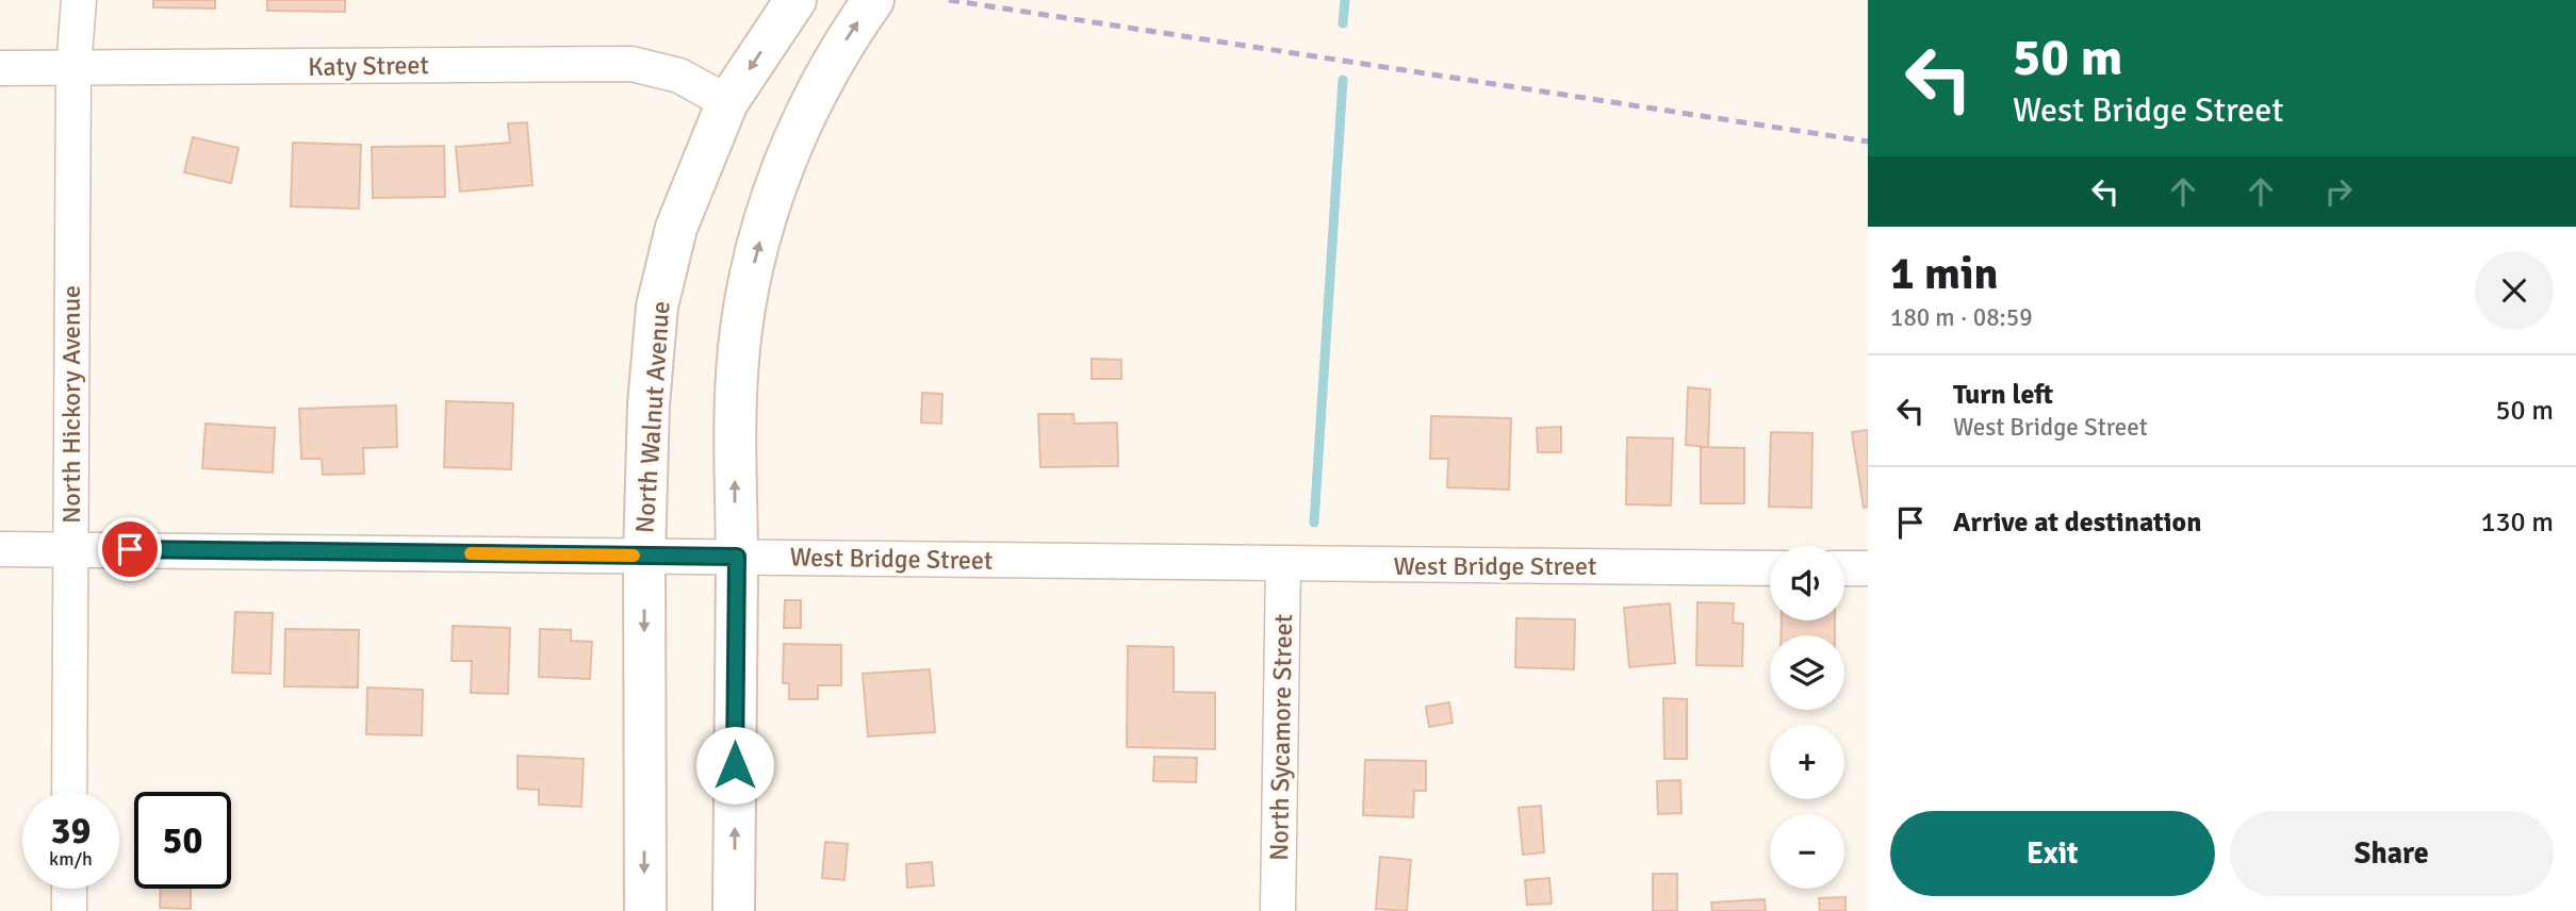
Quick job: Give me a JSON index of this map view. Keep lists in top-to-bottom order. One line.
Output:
{"streets":{"main road":["North Walnut Avenue"],"street":["Katy Street","North Hickory Avenue","West Bridge Street","North Sycamore Street"]},"crossings":[["Katy Street","North Hickory Avenue"],["Katy Street","North Walnut Avenue"],["North Hickory Avenue","West Bridge Street"],["North Walnut Avenue","West Bridge Street"],["West Bridge Street","North Sycamore Street"]],"page":{"turn":["50 m","West Bridge Street"],"heading":["1 min","180 m · 08:59"],"list":[{"name":"Turn left","note":"West Bridge Street","value":"50 m"},{"name":"Arrive at destination","value":"130 m"}],"map_buttons":["+","−"],"speed":"39 km/h","limit":"50","buttons":["Exit","Share"]}}
